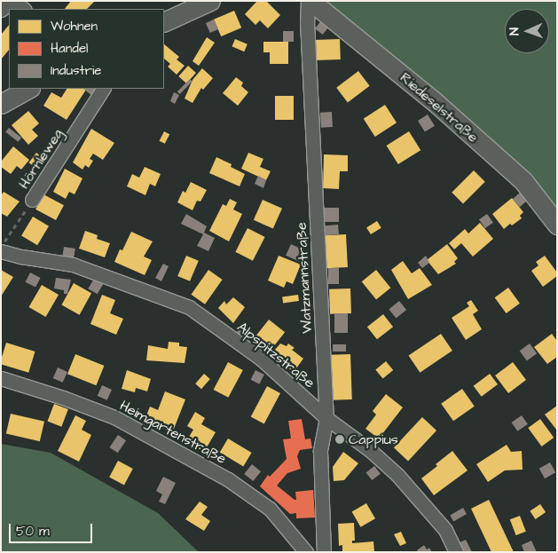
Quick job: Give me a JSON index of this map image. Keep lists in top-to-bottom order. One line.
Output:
{"streets":{"street":["Riedeselstraße","Hörnleweg","Watzmannstraße","Alpspitzstraße","Heimgartenstraße"]},"crossings":[["Riedeselstraße","Watzmannstraße"],["Watzmannstraße","Alpspitzstraße"]],"places":["Cappius"],"legend":["Wohnen","Handel","Industrie"],"scale_bar":"50 m","north":"left"}
